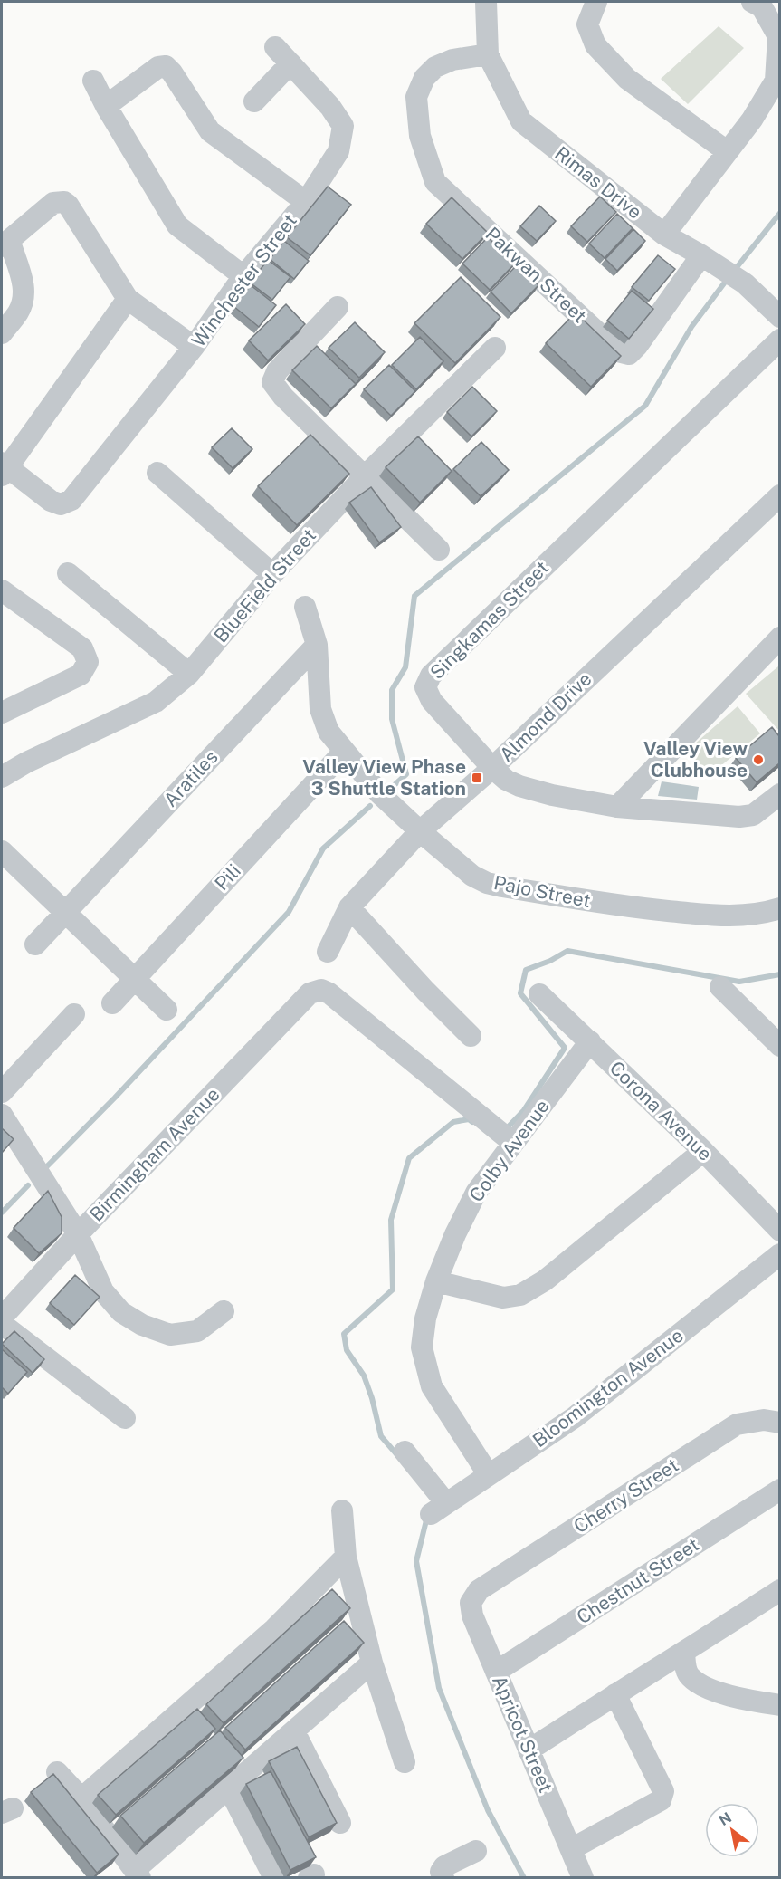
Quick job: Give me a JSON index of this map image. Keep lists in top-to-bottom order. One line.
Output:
{"streets":{"street":["Rimas Drive","Pakwan Street","Winchester Street","BlueField Street","Singkamas Street","Almond Drive","Aratiles","Pili","Pajo Street","Corona Avenue","Colby Avenue","Birmingham Avenue","Bloomington Avenue","Cherry Street","Chestnut Street","Apricot Street"]},"crossings":[["Rimas Drive","Pakwan Street"],["Singkamas Street","Almond Drive"],["Almond Drive","Pajo Street"],["Aratiles","Pajo Street"],["Pili","Pajo Street"],["Corona Avenue","Colby Avenue"],["Colby Avenue","Birmingham Avenue"],["Colby Avenue","Bloomington Avenue"],["Cherry Street","Apricot Street"],["Chestnut Street","Apricot Street"]],"places":{"other":["Valley View Clubhouse"],"transit":["Valley View Phase 3 Shuttle Station"]},"north":"top left"}
